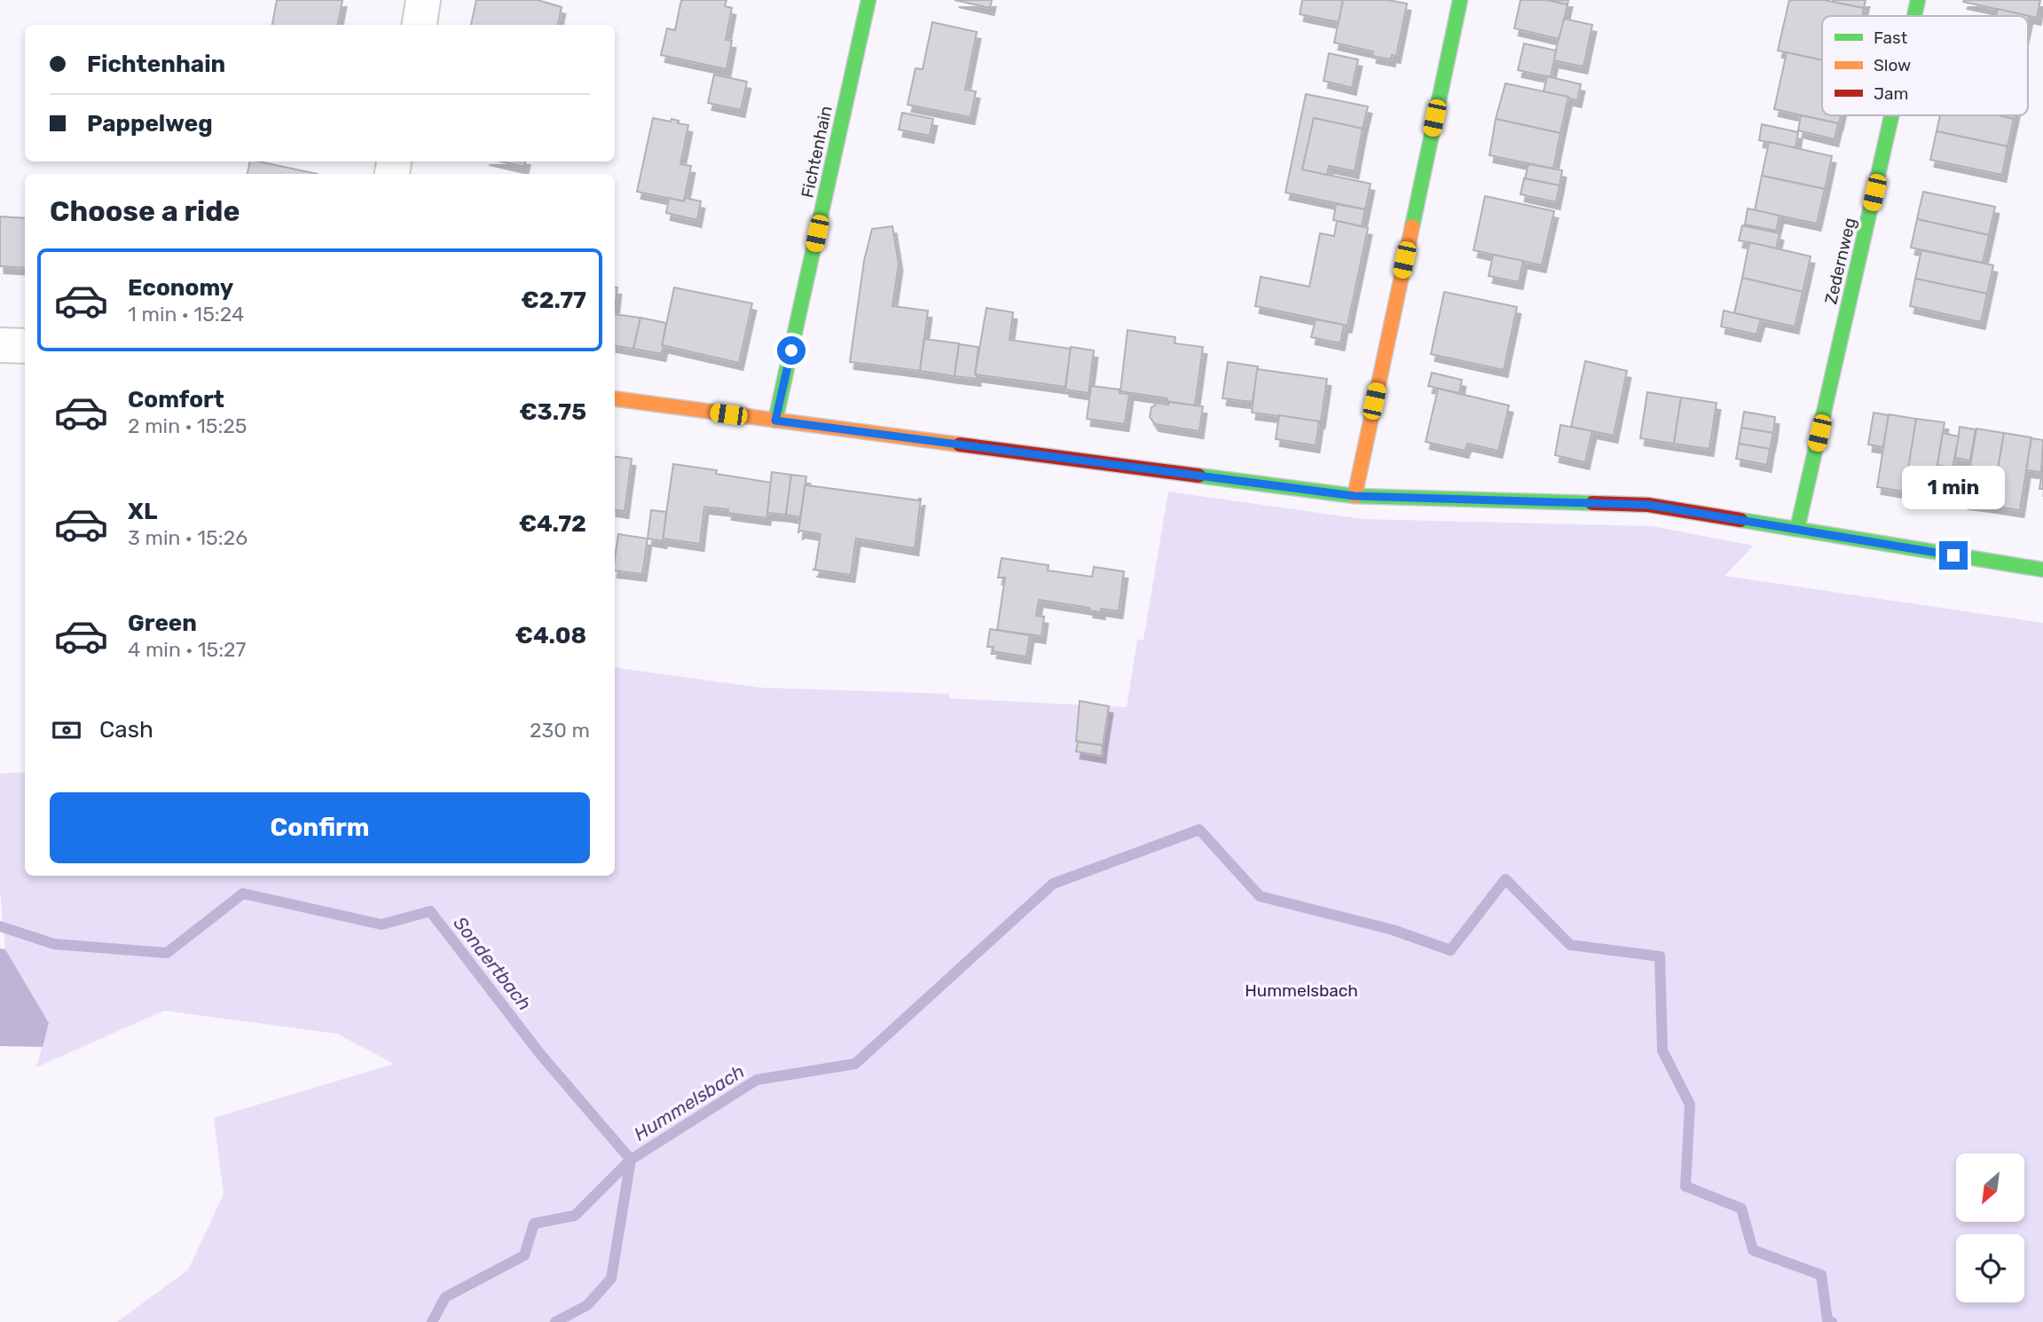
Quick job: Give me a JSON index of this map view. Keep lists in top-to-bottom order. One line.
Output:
{"streets":{"street":["Fichtenhain","Zedernweg"]},"water":["Sondertbach","Hummelsbach"],"parks":["Hummelsbach"],"legend":["Fast","Slow","Jam"],"north":"bottom left","page":{"banner":["Fichtenhain","Pappelweg"],"heading":"Choose a ride","list":[{"name":"Economy","note":"1 min · 15:24","value":"€2.77"},{"name":"Comfort","note":"2 min · 15:25","value":"€3.75"},{"name":"XL","note":"3 min · 15:26","value":"€4.72"},{"name":"Green","note":"4 min · 15:27","value":"€4.08"}],"bubble":"1 min","pay":["Cash","230 m"],"buttons":"Confirm"}}
